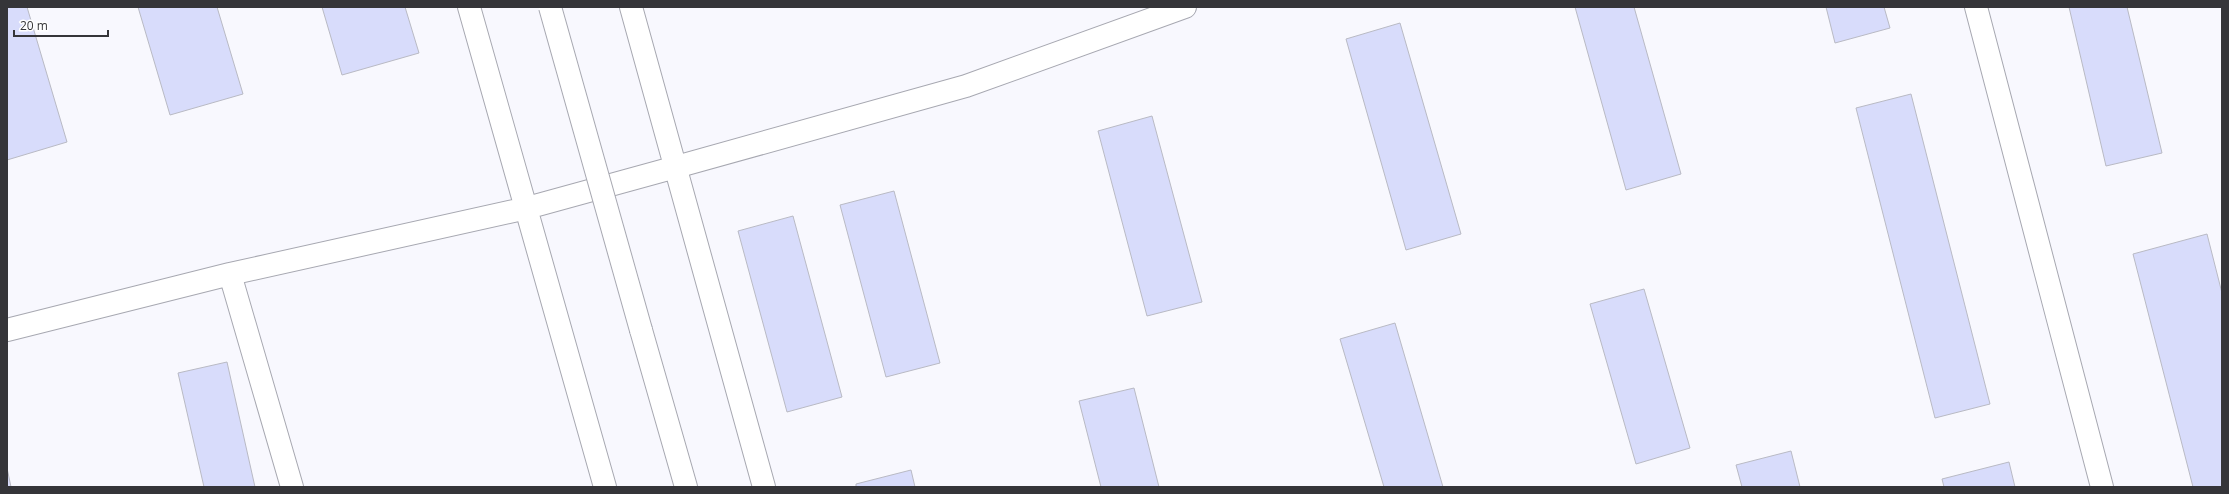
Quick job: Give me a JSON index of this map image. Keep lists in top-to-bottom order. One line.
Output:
{"scale_bar":"20 m"}
